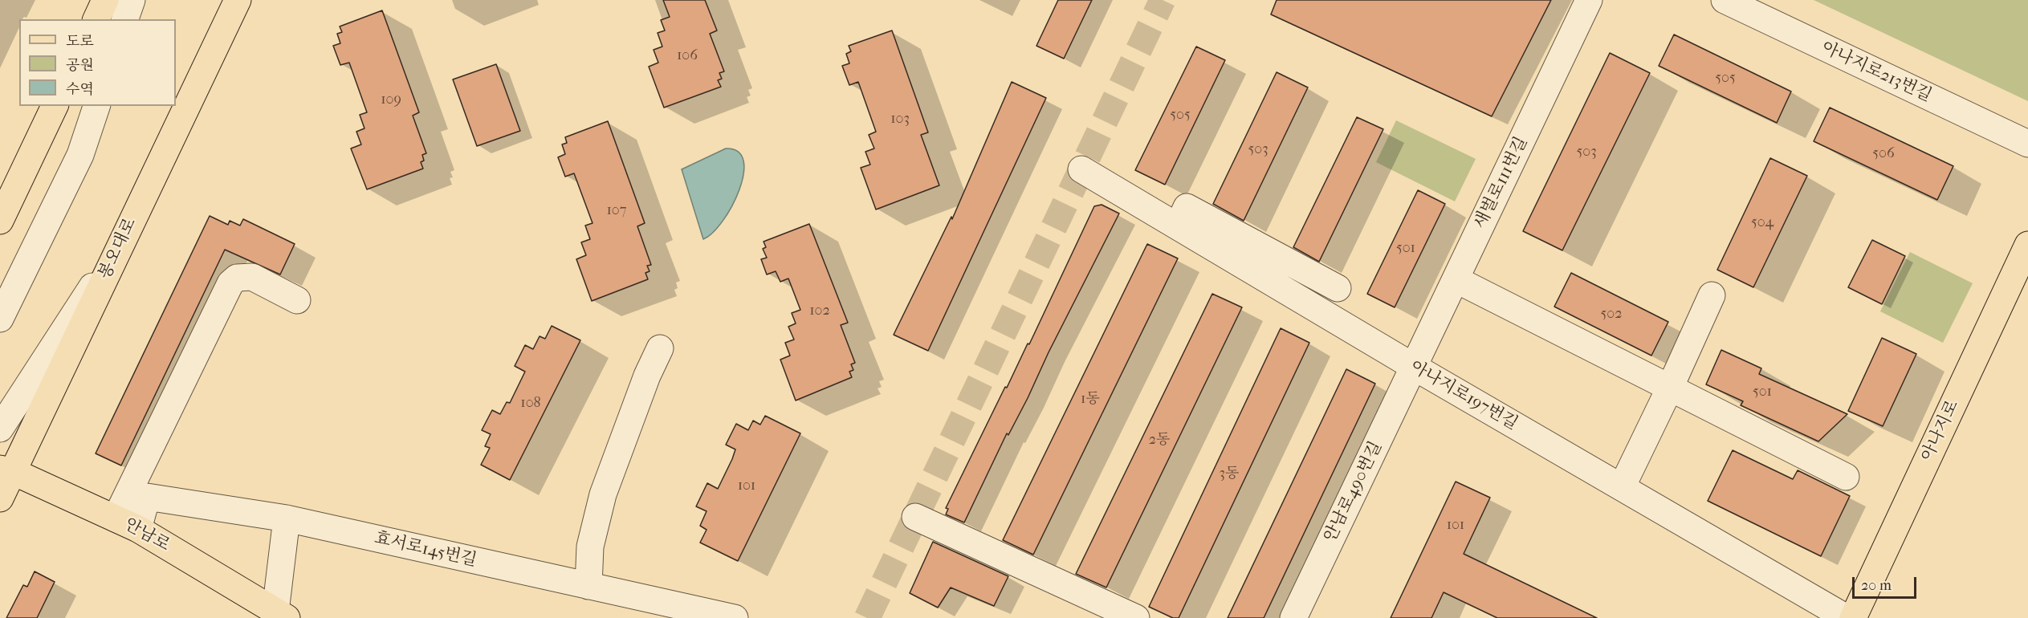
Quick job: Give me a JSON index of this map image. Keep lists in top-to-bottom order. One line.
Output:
{"streets":{"main road":["봉오대로","아나지로","안남로"],"street":["아나지로213번길","새벌로111번길","아나지로197번길","안남로490번길","효서로145번길"]},"crossings":[["새벌로111번길","아나지로197번길"],["새벌로111번길","안남로490번길"],["봉오대로","안남로"],["아나지로197번길","안남로490번길"],["안남로","효서로145번길"]],"house_numbers":["106","505","109","505","103","503","503","506","107","504","501","102","502","501","1동","108","2동","3동","101","101"],"legend":["도로","공원","수역"],"scale_bar":"20 m"}
